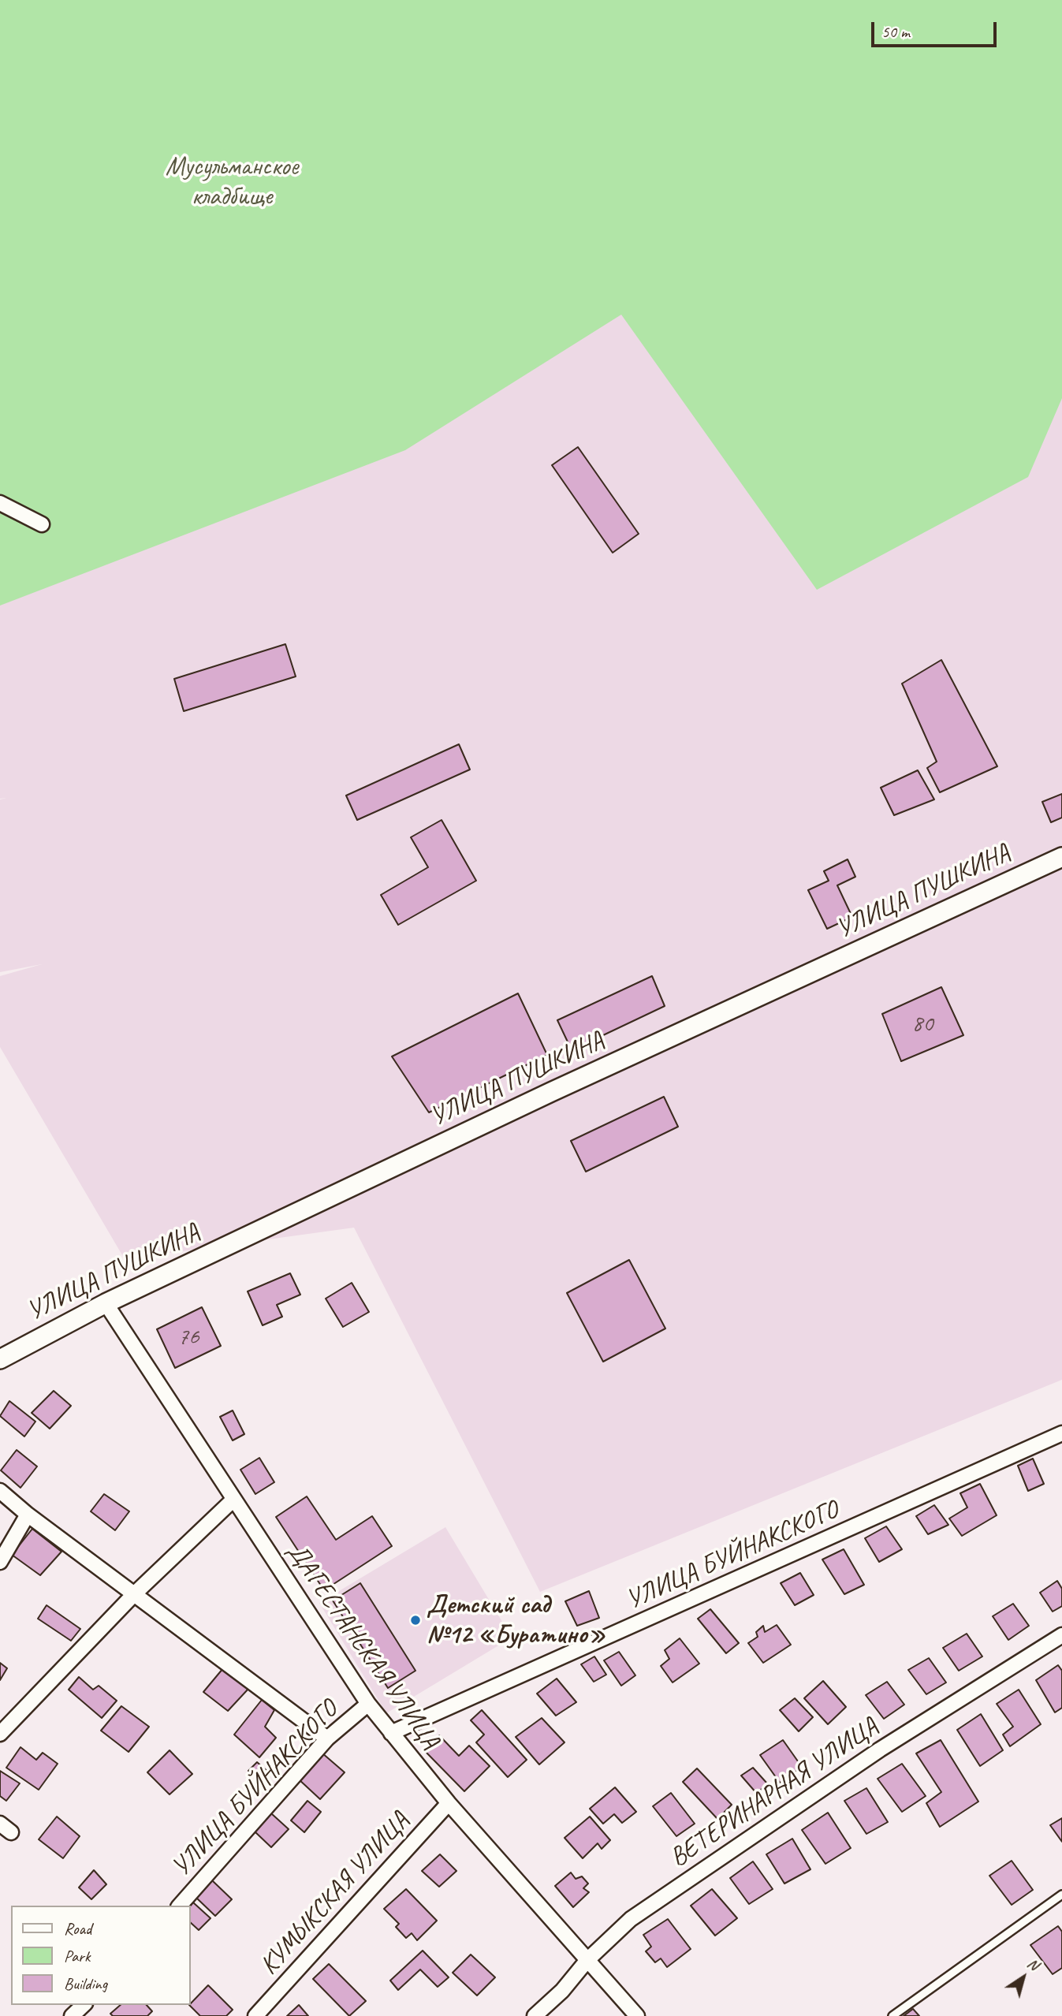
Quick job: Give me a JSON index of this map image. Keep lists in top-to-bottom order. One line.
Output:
{"streets":{"street":["УЛИЦА ПУШКИНА","УЛИЦА БУЙНАКСКОГО","ДАГЕСТАНСКАЯ УЛИЦА","ВЕТЕРИНАРНАЯ УЛИЦА","КУМЫКСКАЯ УЛИЦА"]},"crossings":[["УЛИЦА ПУШКИНА","ДАГЕСТАНСКАЯ УЛИЦА"],["УЛИЦА БУЙНАКСКОГО","ДАГЕСТАНСКАЯ УЛИЦА"],["ДАГЕСТАНСКАЯ УЛИЦА","ВЕТЕРИНАРНАЯ УЛИЦА"],["ДАГЕСТАНСКАЯ УЛИЦА","КУМЫКСКАЯ УЛИЦА"]],"parks":["Мусульманское кладбище"],"places":["Детский сад №12 «Буратино»"],"house_numbers":["80","76"],"legend":["Road","Park","Building"],"scale_bar":"50 m","north":"top right"}
